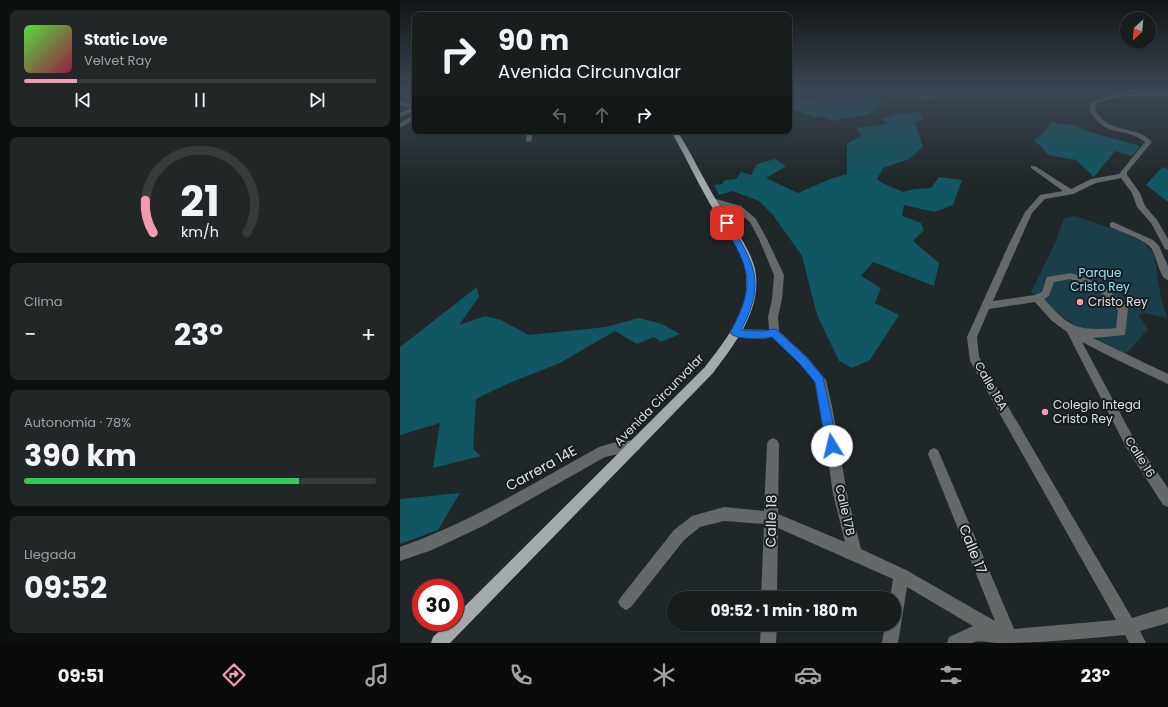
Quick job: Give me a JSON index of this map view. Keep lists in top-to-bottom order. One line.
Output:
{"streets":{"main road":["Avenida Circunvalar"],"street":["Calle 16A","Calle 16","Carrera 14E","Calle 17B","Calle 18","Calle 17"]},"crossings":[["Avenida Circunvalar","Carrera 14E"]],"parks":["Parque Cristo Rey"],"places":["Cristo Rey","Colegio Integd Cristo Rey"],"north":"bottom left","page":{"turn":["90 m","Avenida Circunvalar"],"song":["Static Love","Velvet Ray"],"tile":["Clima",["Autonomía · 78%","390 km"],["Llegada","09:52"]],"heat":["−","23°","+"],"limit":"30","trip":"09:52 · 1 min · 180 m","tabs":["09:51","23°"],"gauge":["21","km/h"]}}
